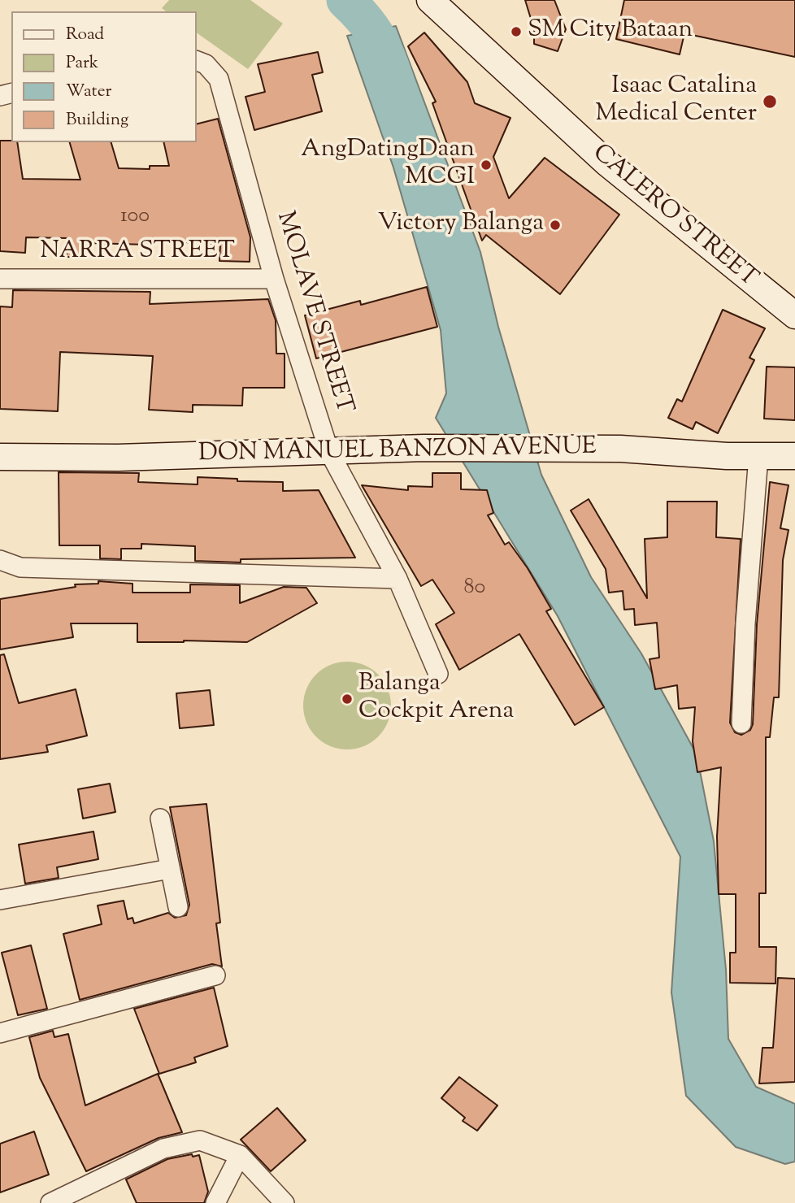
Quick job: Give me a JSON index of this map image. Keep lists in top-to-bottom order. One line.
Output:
{"streets":{"main road":["CALERO STREET","DON MANUEL BANZON AVENUE"],"street":["NARRA STREET","MOLAVE STREET"]},"crossings":[["NARRA STREET","MOLAVE STREET"],["MOLAVE STREET","DON MANUEL BANZON AVENUE"]],"places":["SM City Bataan","Isaac Catalina Medical Center","AngDatingDaan MCGI","Victory Balanga","Balanga Cockpit Arena"],"house_numbers":["100","80"],"legend":["Road","Park","Water","Building"]}
